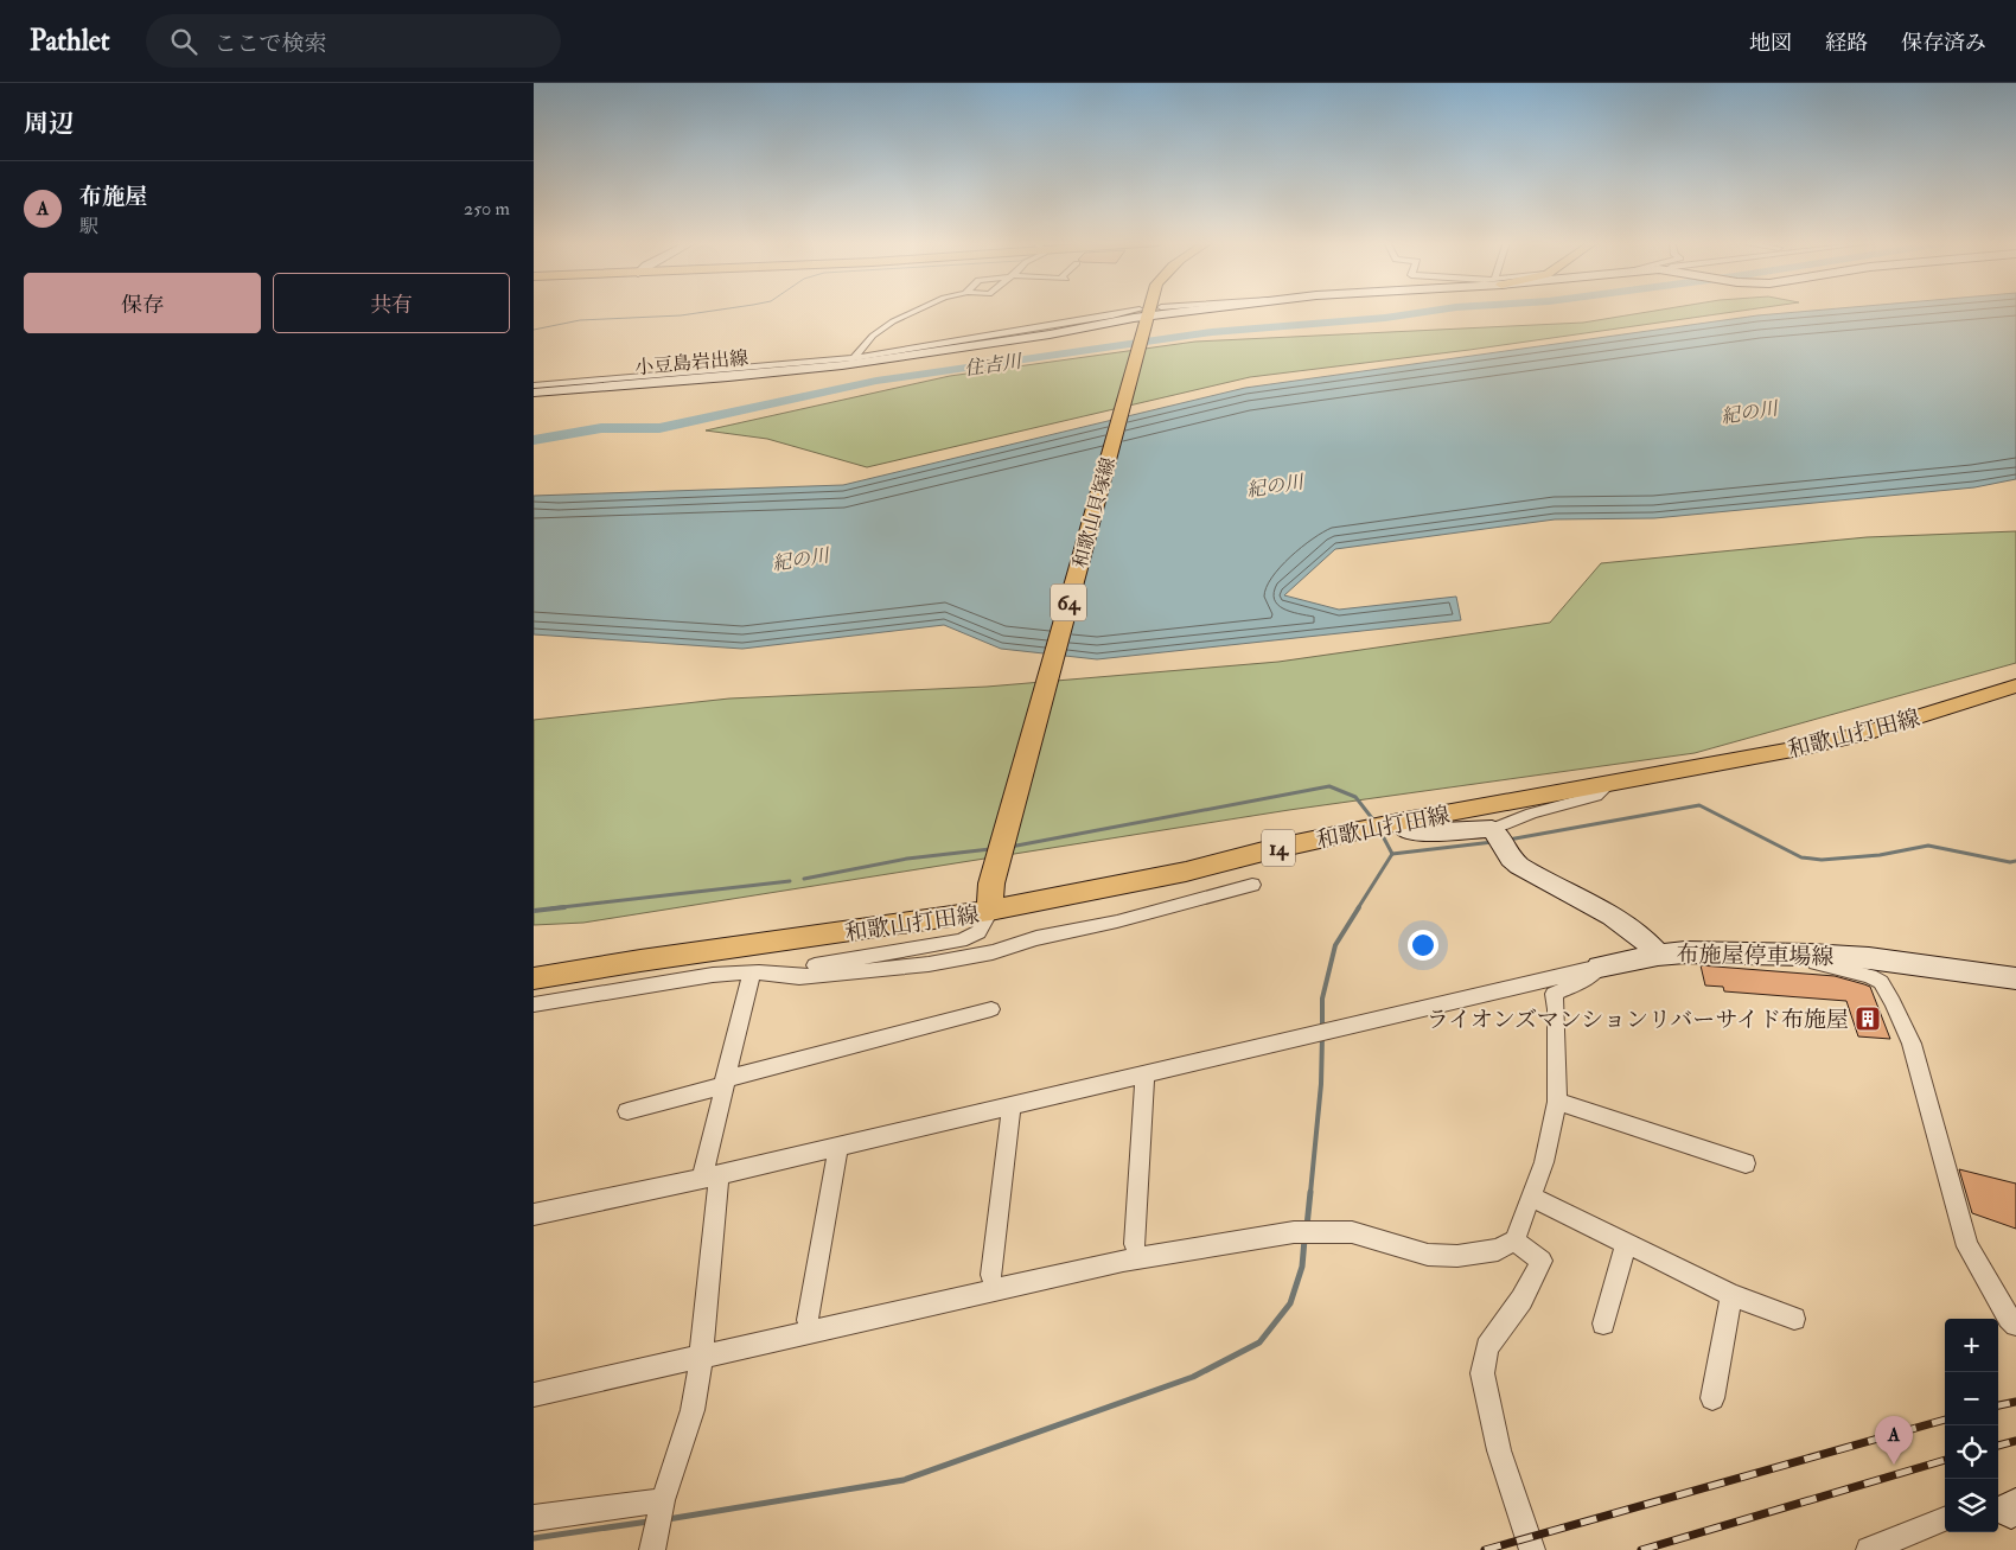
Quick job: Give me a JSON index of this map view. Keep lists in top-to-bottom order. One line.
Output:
{"streets":{"main road":["小豆島岩出線","和歌山貝塚線","64","和歌山打田線","14","布施屋停車場線"]},"crossings":[["小豆島岩出線","和歌山貝塚線"],["和歌山貝塚線","和歌山打田線"]],"water":["住吉川","紀の川"],"places":{"building":["ライオンズマンションリバーサイド布施屋"]},"page":{"header":"Pathlet","search":"ここで検索","nav":["地図","経路","保存済み"],"heading":"周辺","list":[{"mark":"A","name":"布施屋","note":"駅","value":"250 m"}],"buttons":["保存","共有"],"map_buttons":["+","−"],"pins":"A"}}
